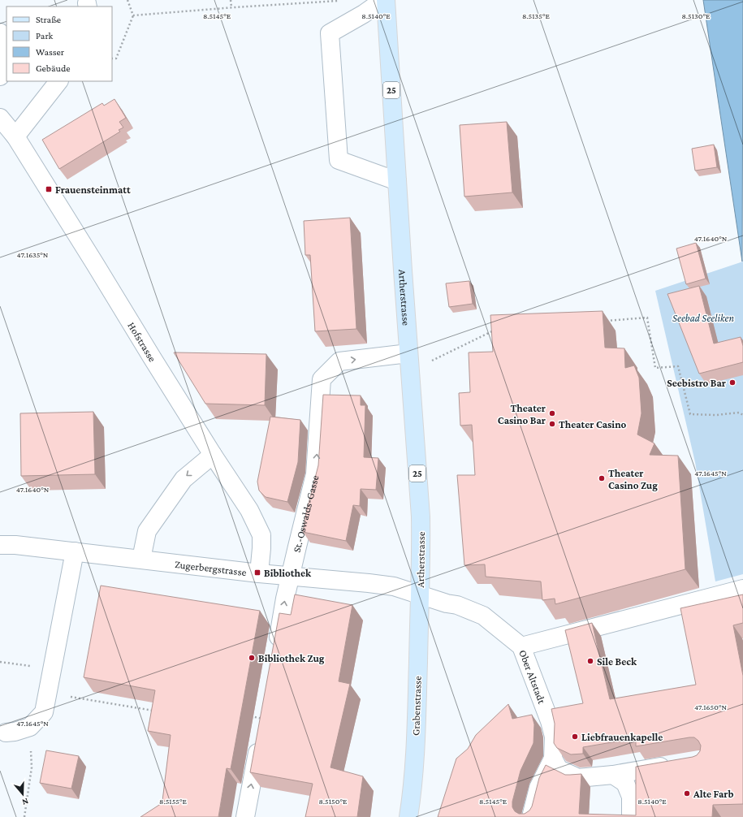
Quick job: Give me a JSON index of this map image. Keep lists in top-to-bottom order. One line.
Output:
{"streets":{"main road":["25","Artherstrasse","Grabenstrasse"],"street":["Hofstrasse","St.-Oswalds-Gasse","Zugerbergstrasse","Ober Altstadt"]},"crossings":[["Artherstrasse","St.-Oswalds-Gasse"],["Artherstrasse","Zugerbergstrasse"],["Artherstrasse","Ober Altstadt"],["Artherstrasse","Grabenstrasse"],["Hofstrasse","Zugerbergstrasse"],["St.-Oswalds-Gasse","Zugerbergstrasse"],["Zugerbergstrasse","Ober Altstadt"],["Zugerbergstrasse","Grabenstrasse"],["Ober Altstadt","Grabenstrasse"]],"parks":["Seebad Seeliken"],"places":{"transit":["Frauensteinmatt","Bibliothek"],"other":["Seebistro Bar","Theater Casino Bar","Theater Casino","Theater Casino Zug","Bibliothek Zug","Sile Beck","Liebfrauenkapelle","Alte Farb"]},"legend":["Straße","Park","Wasser","Gebäude"],"north":"bottom","coordinates":["8.5145°E","8.5140°E","8.5135°E","8.5130°E","47.1640°N","47.1635°N","47.1645°N","47.1650°N","8.5155°E","8.5150°E"]}
